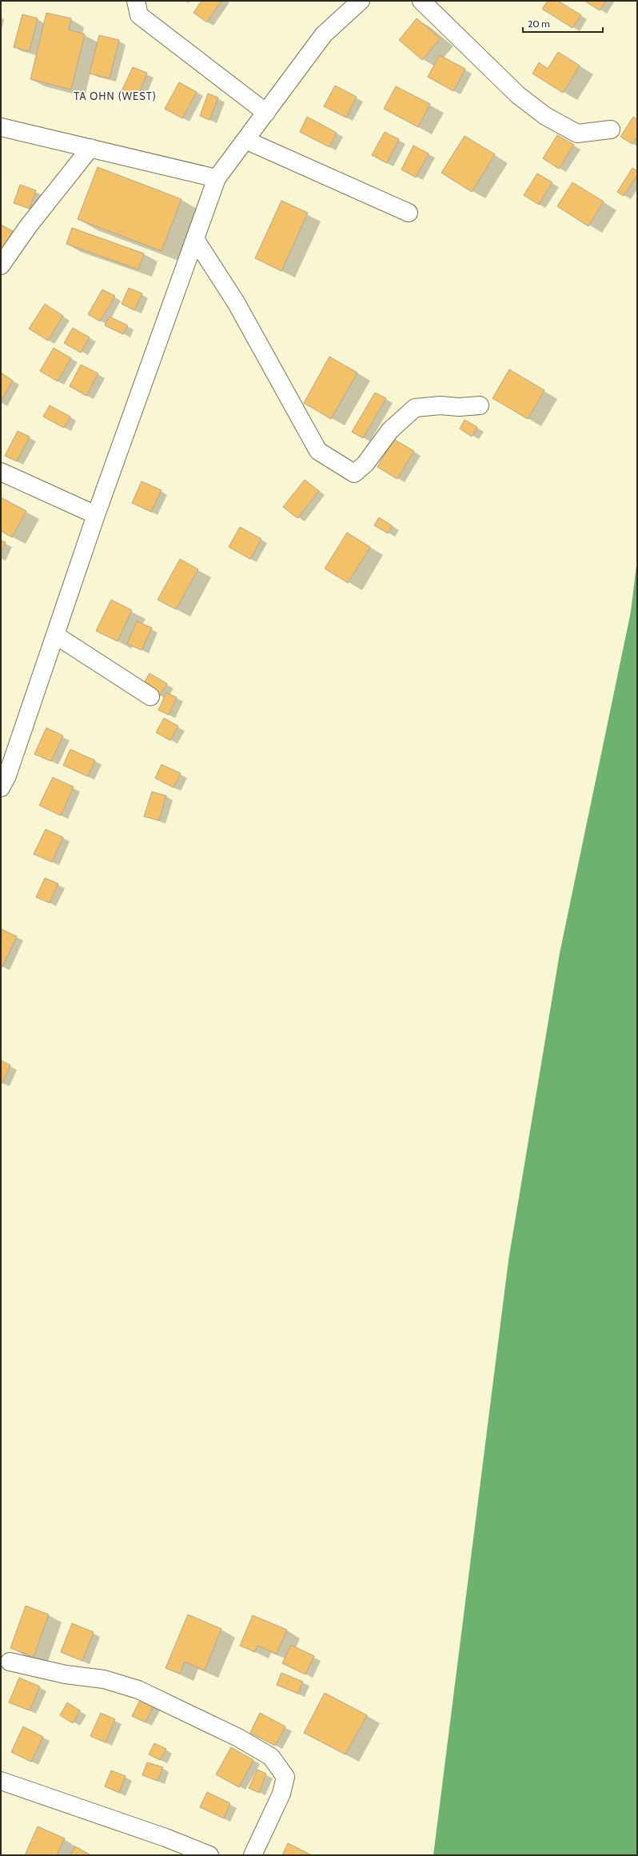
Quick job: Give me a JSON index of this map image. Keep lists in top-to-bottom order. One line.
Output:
{"districts":["TA OHN (WEST)"],"scale_bar":"20 m"}
